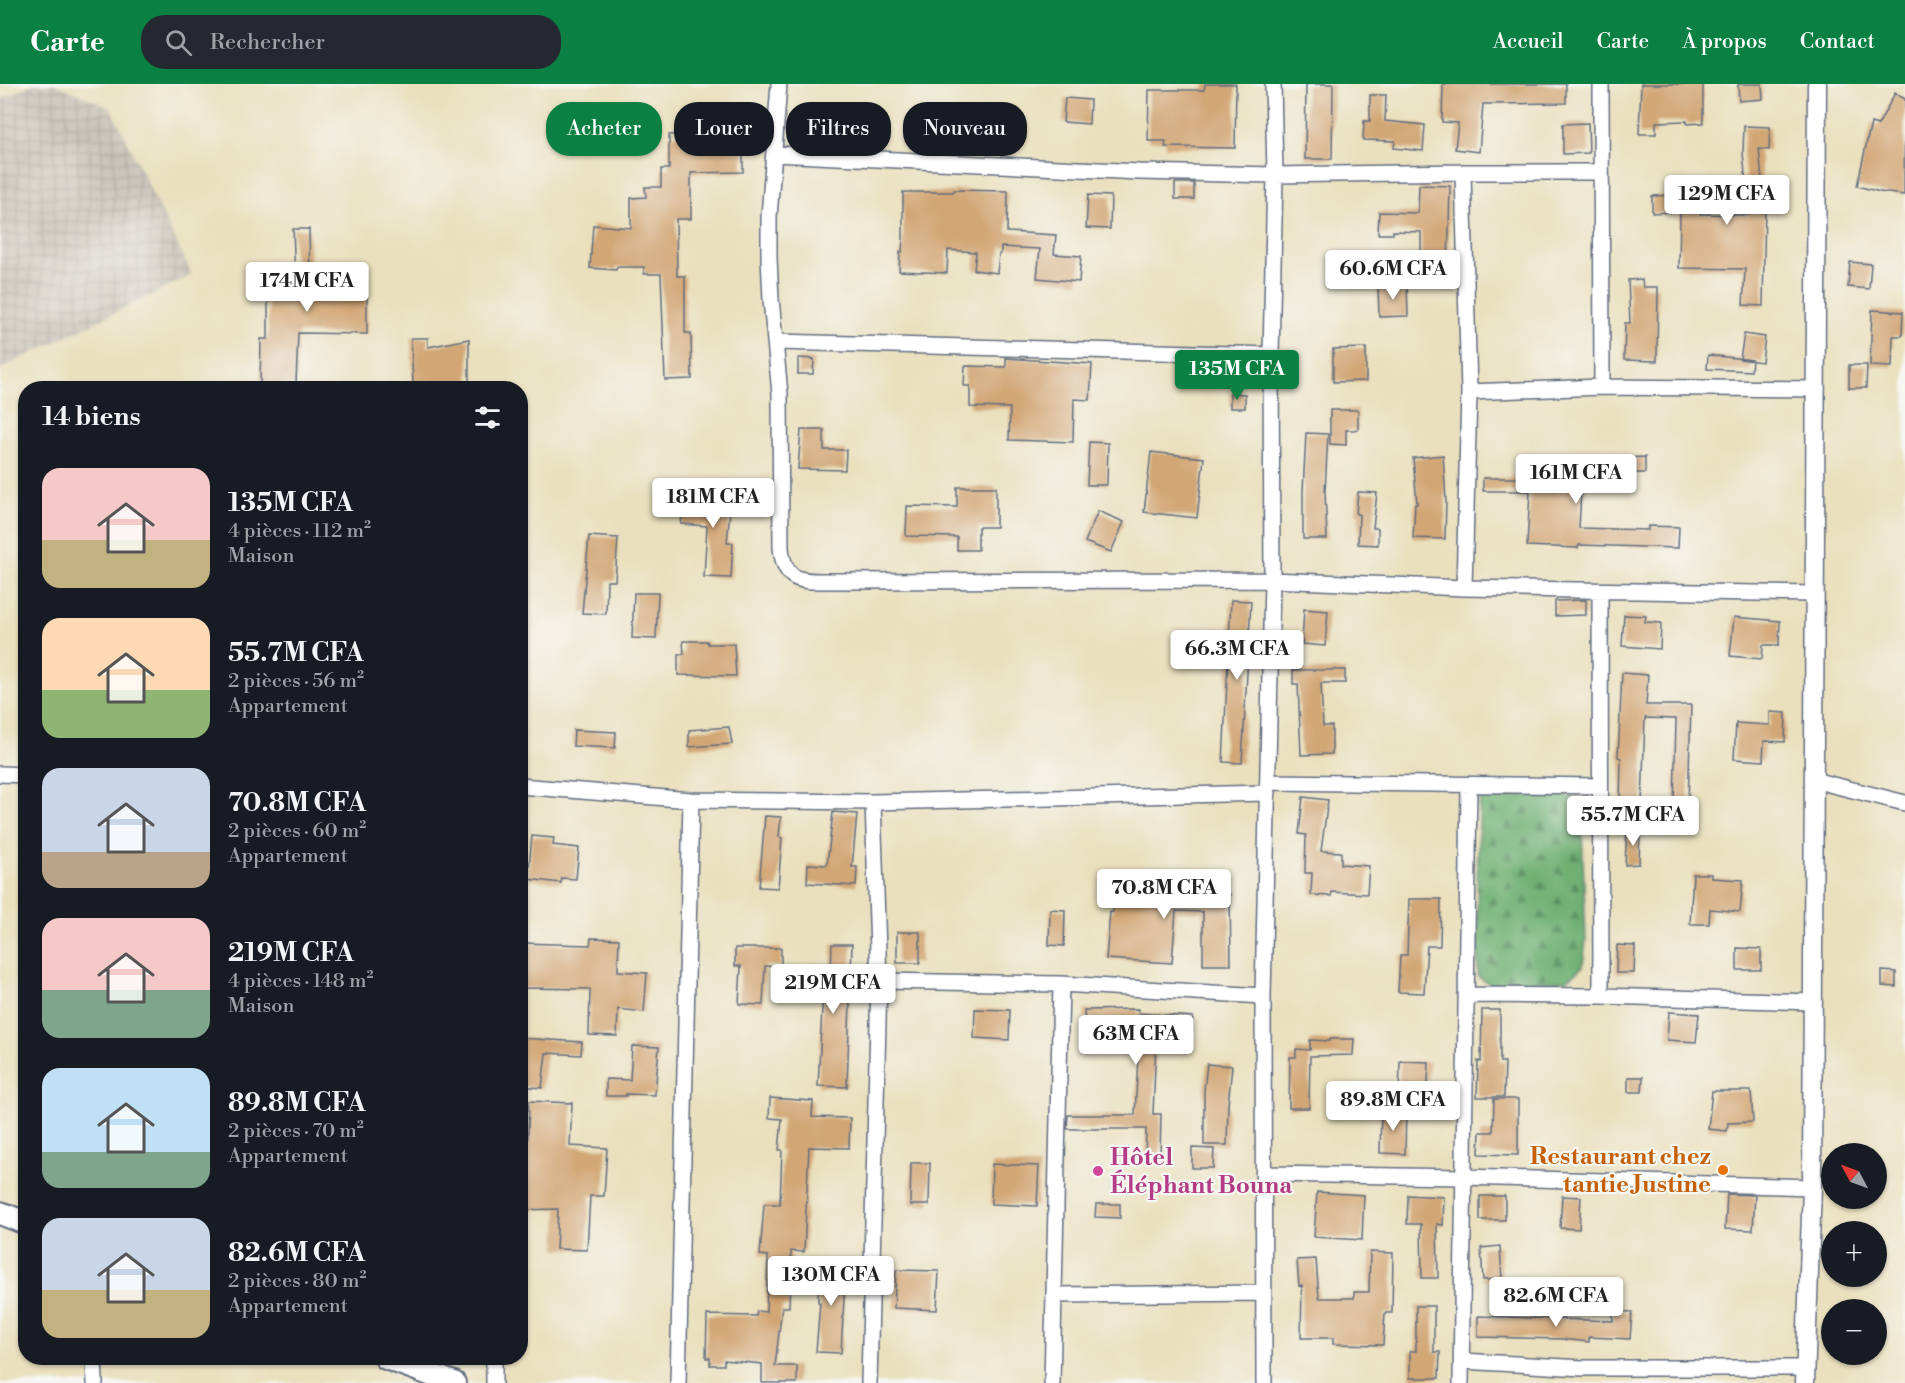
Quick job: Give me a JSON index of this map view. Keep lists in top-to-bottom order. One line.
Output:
{"places":["Restaurant chez tantie Justine","Hôtel Éléphant Bouna"],"north":"top left","page":{"header":"Carte","search":"Rechercher","nav":["Accueil","Carte","À propos","Contact"],"chip":["Acheter","Louer","Filtres","Nouveau"],"price":["129M CFA","60.6M CFA","174M CFA","135M CFA","161M CFA","181M CFA","66.3M CFA","55.7M CFA","70.8M CFA","219M CFA","63M CFA","89.8M CFA","130M CFA","82.6M CFA"],"heading":"14 biens","list":[{"name":"135M CFA","note":"4 pièces · 112 m² · Maison"},{"name":"55.7M CFA","note":"2 pièces · 56 m² · Appartement"},{"name":"70.8M CFA","note":"2 pièces · 60 m² · Appartement"},{"name":"219M CFA","note":"4 pièces · 148 m² · Maison"},{"name":"89.8M CFA","note":"2 pièces · 70 m² · Appartement"},{"name":"82.6M CFA","note":"2 pièces · 80 m² · Appartement"}],"map_buttons":["+","−"]}}
